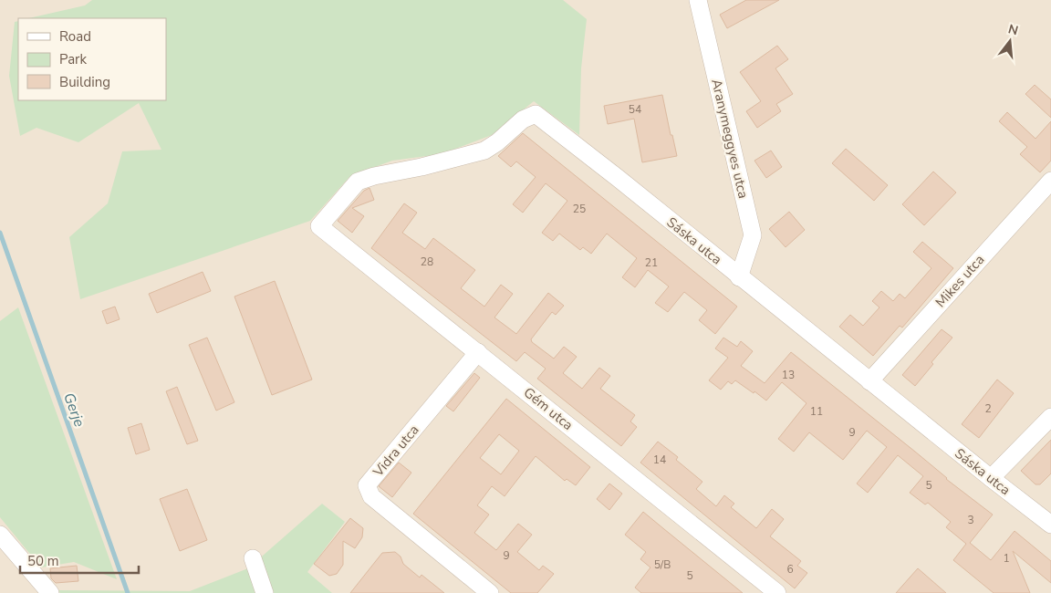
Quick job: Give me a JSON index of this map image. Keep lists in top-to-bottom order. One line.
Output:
{"streets":{"street":["Aranymeggyes utca","Sáska utca","Mikes utca","Gém utca","Vidra utca"]},"crossings":[["Aranymeggyes utca","Sáska utca"],["Sáska utca","Mikes utca"],["Sáska utca","Gém utca"],["Gém utca","Vidra utca"]],"water":["Gerje"],"house_numbers":["54","25","28","21","13","2","11","9","14","5","3","9","1","5/B","6","5"],"legend":["Road","Park","Building"],"scale_bar":"50 m","north":"top"}
